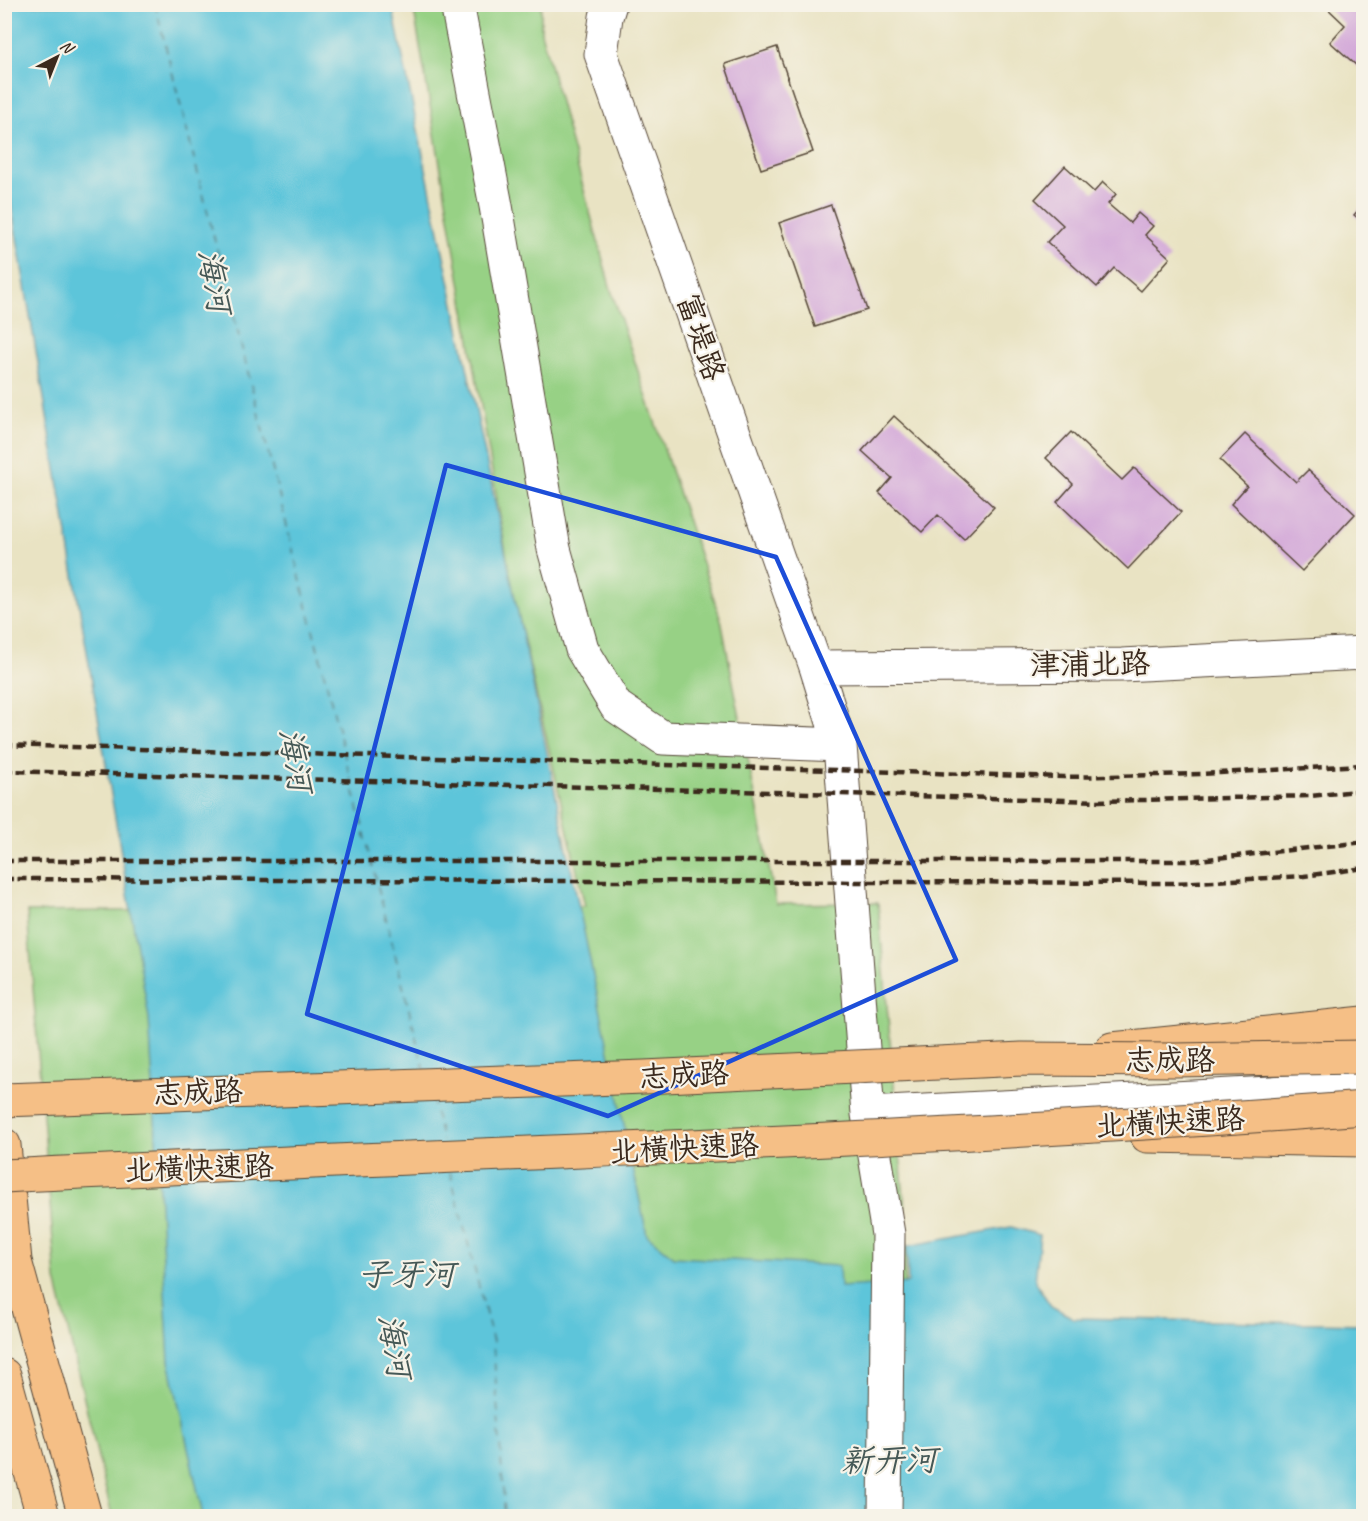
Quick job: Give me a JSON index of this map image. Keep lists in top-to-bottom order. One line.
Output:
{"streets":{"main road":["志成路","北横快速路"],"street":["富堤路","津浦北路"]},"crossings":[["富堤路","津浦北路"],["富堤路","志成路"]],"water":["海河","子牙河","新开河"],"north":"top right"}
